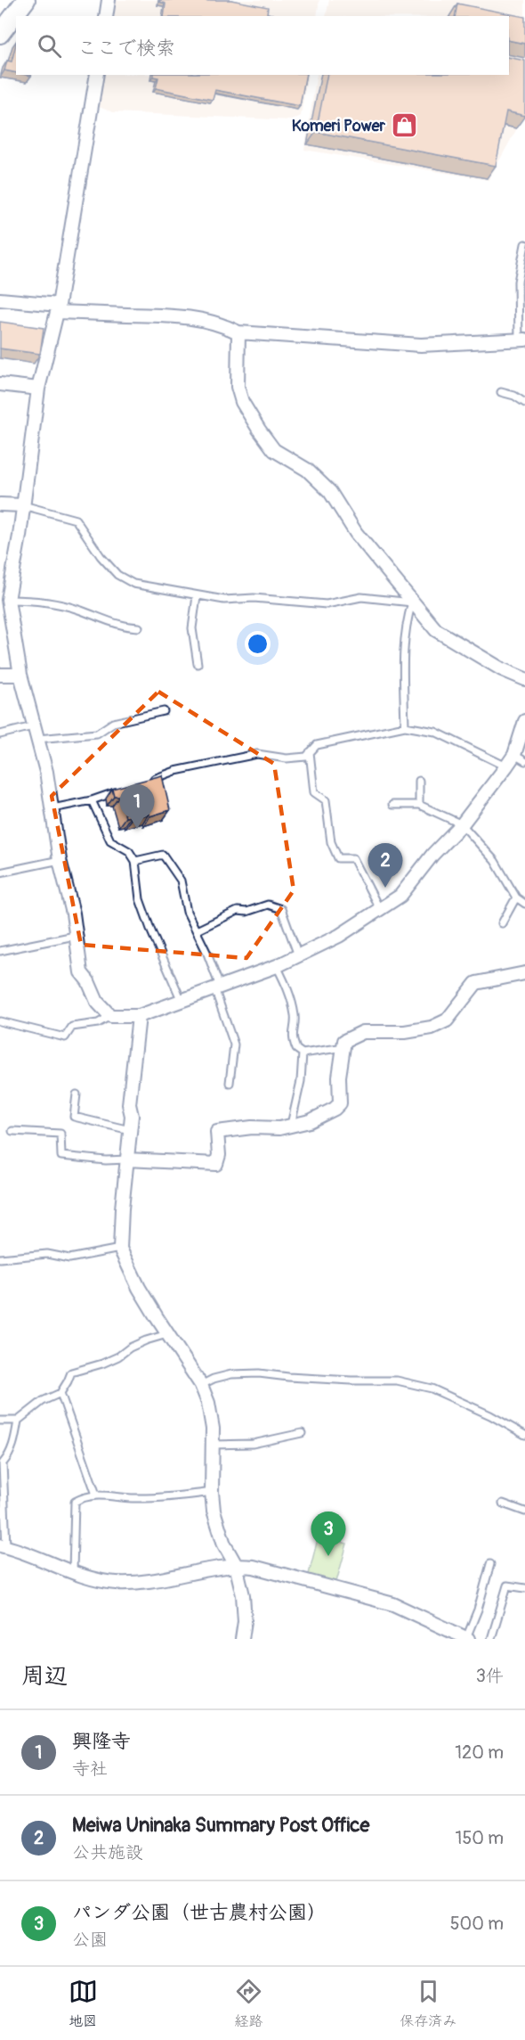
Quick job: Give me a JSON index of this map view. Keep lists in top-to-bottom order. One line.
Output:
{"places":{"shop":["Komeri Power"]},"page":{"search":"ここで検索","pins":["1","2","3"],"heading":["周辺","3件"],"list":[{"mark":"1","name":"興隆寺","note":"寺社","value":"120 m"},{"mark":"2","name":"Meiwa Uninaka Summary Post Office","note":"公共施設","value":"150 m"},{"mark":"3","name":"パンダ公園（世古農村公園）","note":"公園","value":"500 m"}],"nav":["地図","経路","保存済み"]}}
